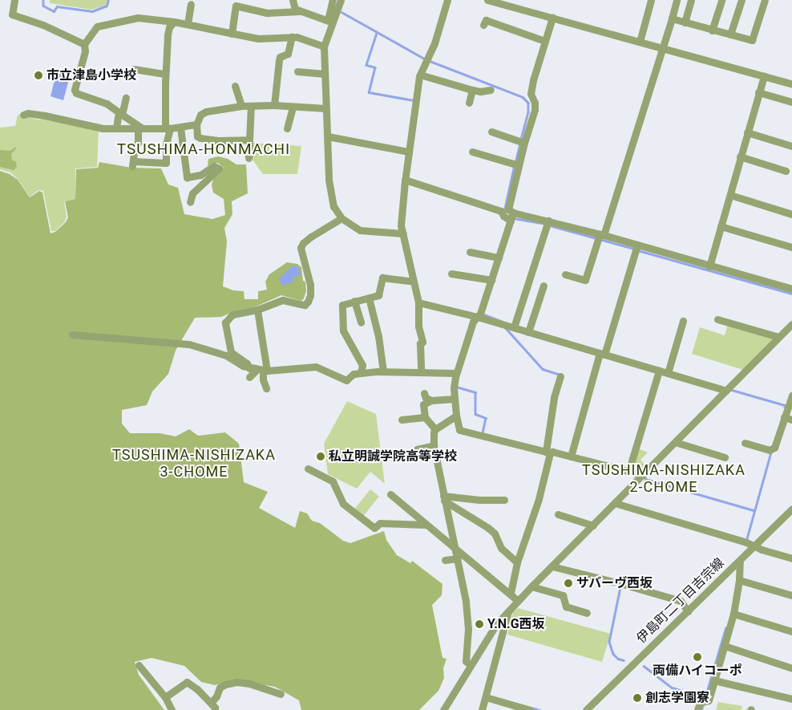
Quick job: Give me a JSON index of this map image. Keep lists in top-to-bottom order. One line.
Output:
{"streets":{"street":["伊島町二丁目吉宗線"]},"districts":["TSUSHIMA-HONMACHI","TSUSHIMA-NISHIZAKA 3-CHOME","TSUSHIMA-NISHIZAKA 2-CHOME"],"places":["市立津島小学校","私立明誠学院高等学校","サバーヴ西坂","Y.N.G西坂","両備ハイコーポ","創志学園寮"]}
